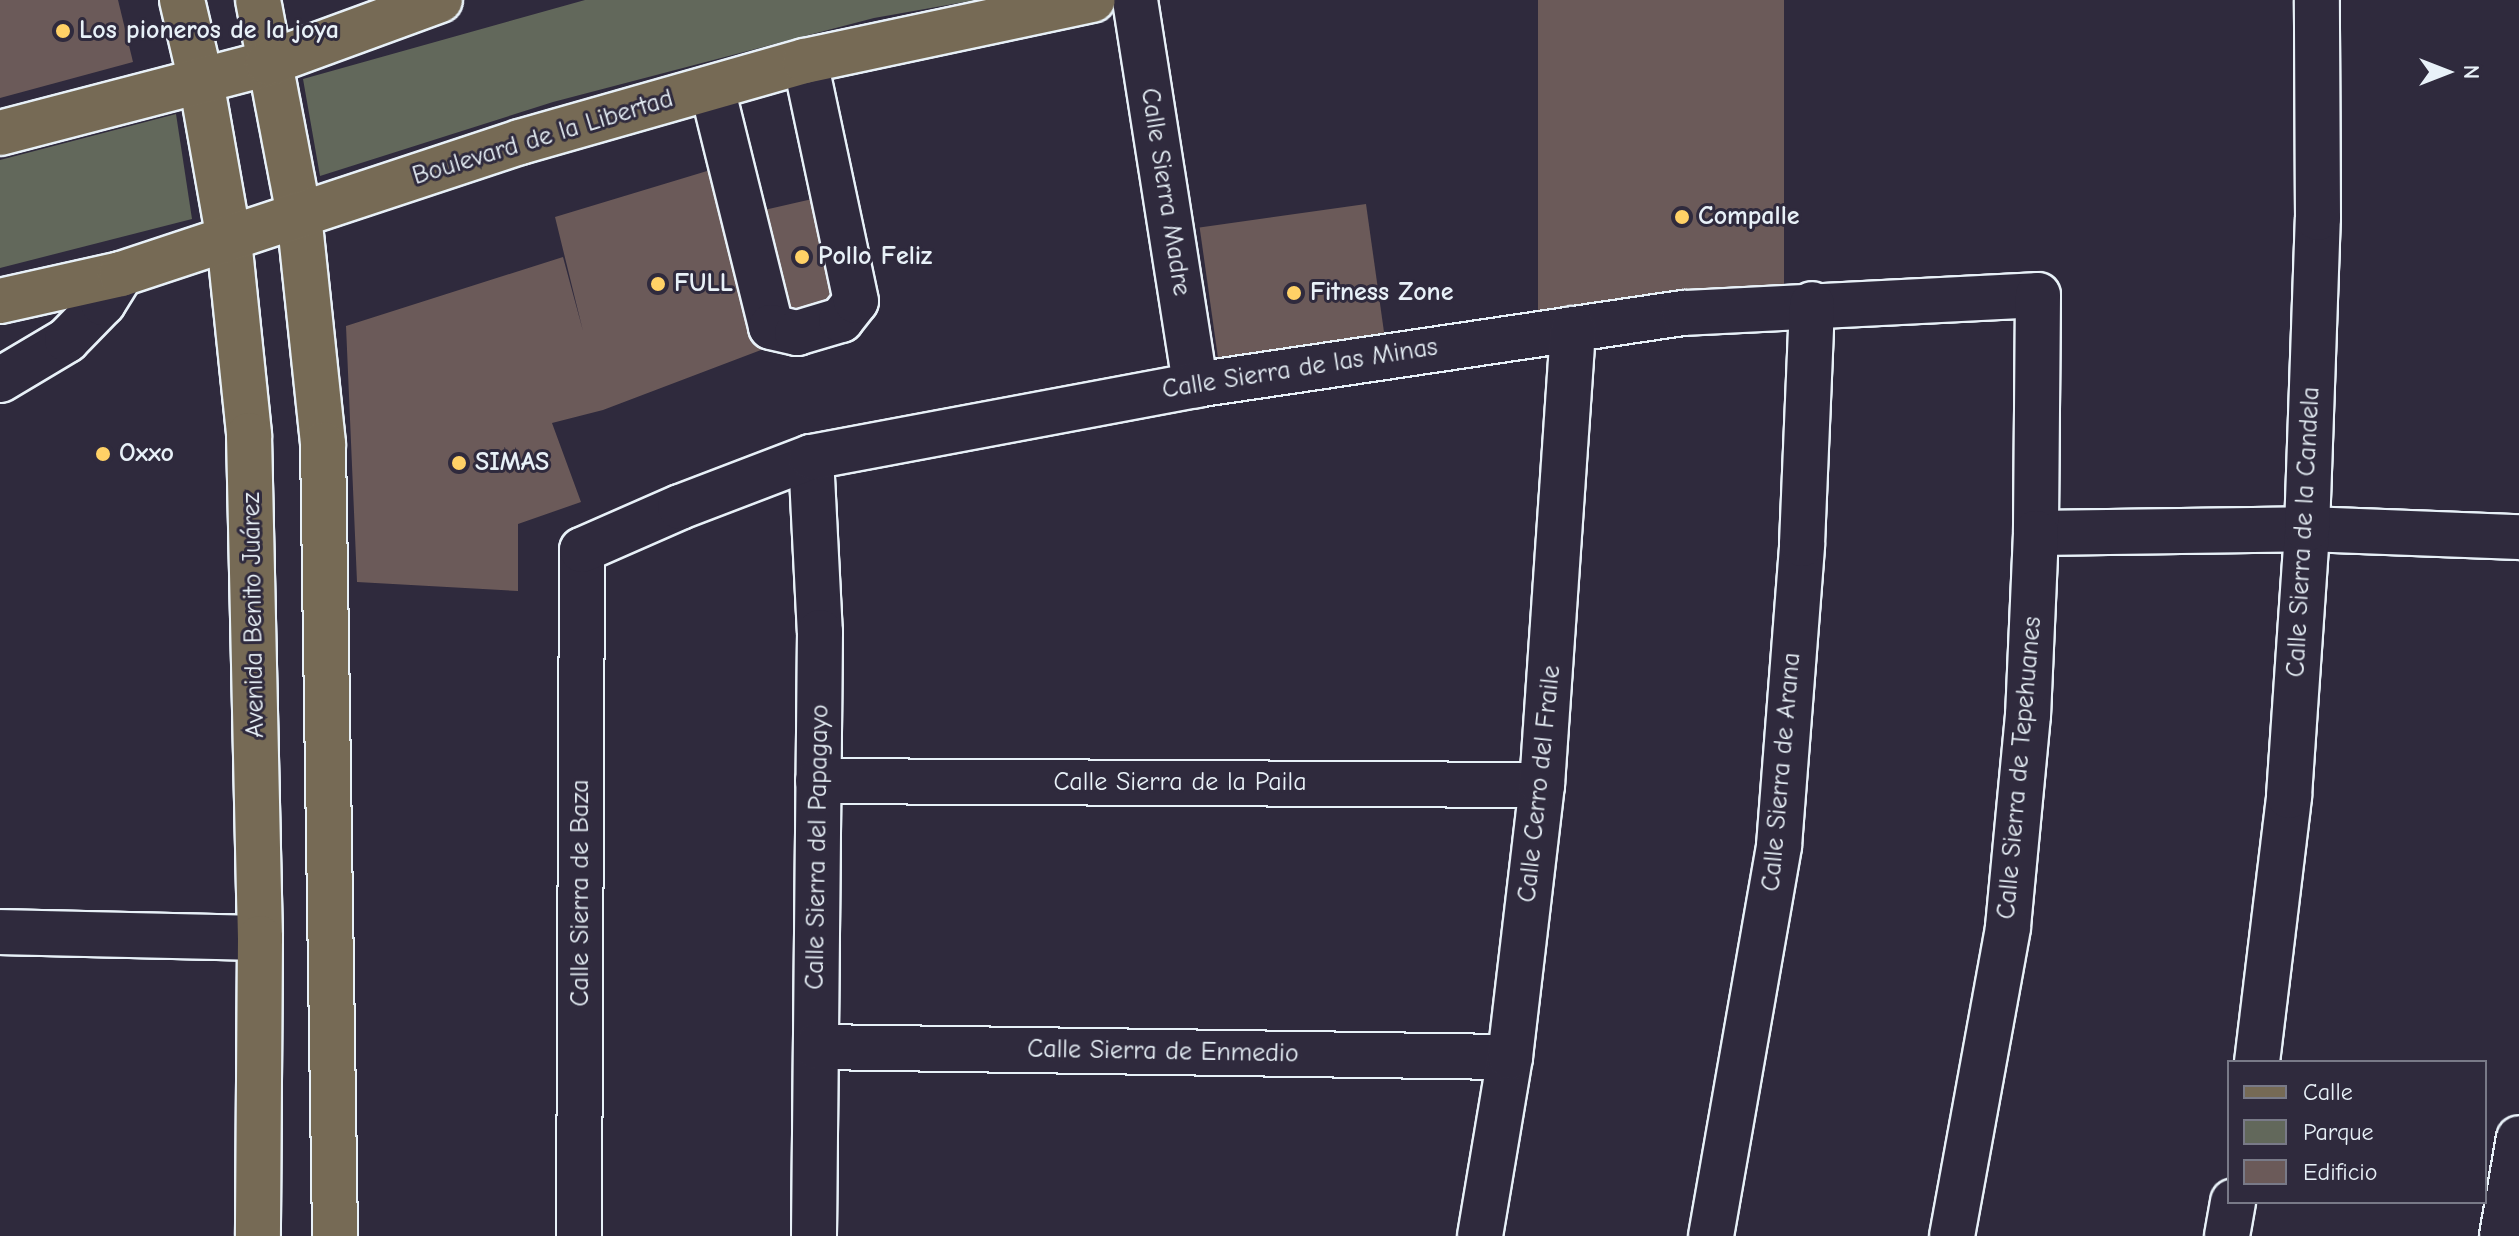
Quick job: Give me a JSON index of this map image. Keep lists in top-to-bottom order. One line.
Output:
{"streets":{"main road":["Boulevard de la Libertad","Avenida Benito Juárez"],"street":["Calle Sierra Madre","Calle Sierra de las Minas","Calle Sierra de la Candela","Calle Sierra de Tepehuanes","Calle Sierra de Arana","Calle Sierra de la Paila","Calle Cerro del Fraile","Calle Sierra del Papagayo","Calle Sierra de Baza","Calle Sierra de Enmedio"]},"crossings":[["Boulevard de la Libertad","Avenida Benito Juárez"],["Calle Sierra Madre","Calle Sierra de las Minas"],["Calle Sierra de las Minas","Calle Sierra de Tepehuanes"],["Calle Sierra de las Minas","Calle Sierra de Arana"],["Calle Sierra de las Minas","Calle Cerro del Fraile"],["Calle Sierra de las Minas","Calle Sierra del Papagayo"],["Calle Sierra de las Minas","Calle Sierra de Baza"],["Calle Sierra de la Paila","Calle Cerro del Fraile"],["Calle Sierra de la Paila","Calle Sierra del Papagayo"],["Calle Cerro del Fraile","Calle Sierra de Enmedio"],["Calle Sierra del Papagayo","Calle Sierra de Enmedio"]],"places":["Los pioneros de la joya","Compalle","Pollo Feliz","FULL","Fitness Zone","Oxxo","SIMAS"],"legend":["Calle","Parque","Edificio"],"north":"right"}
